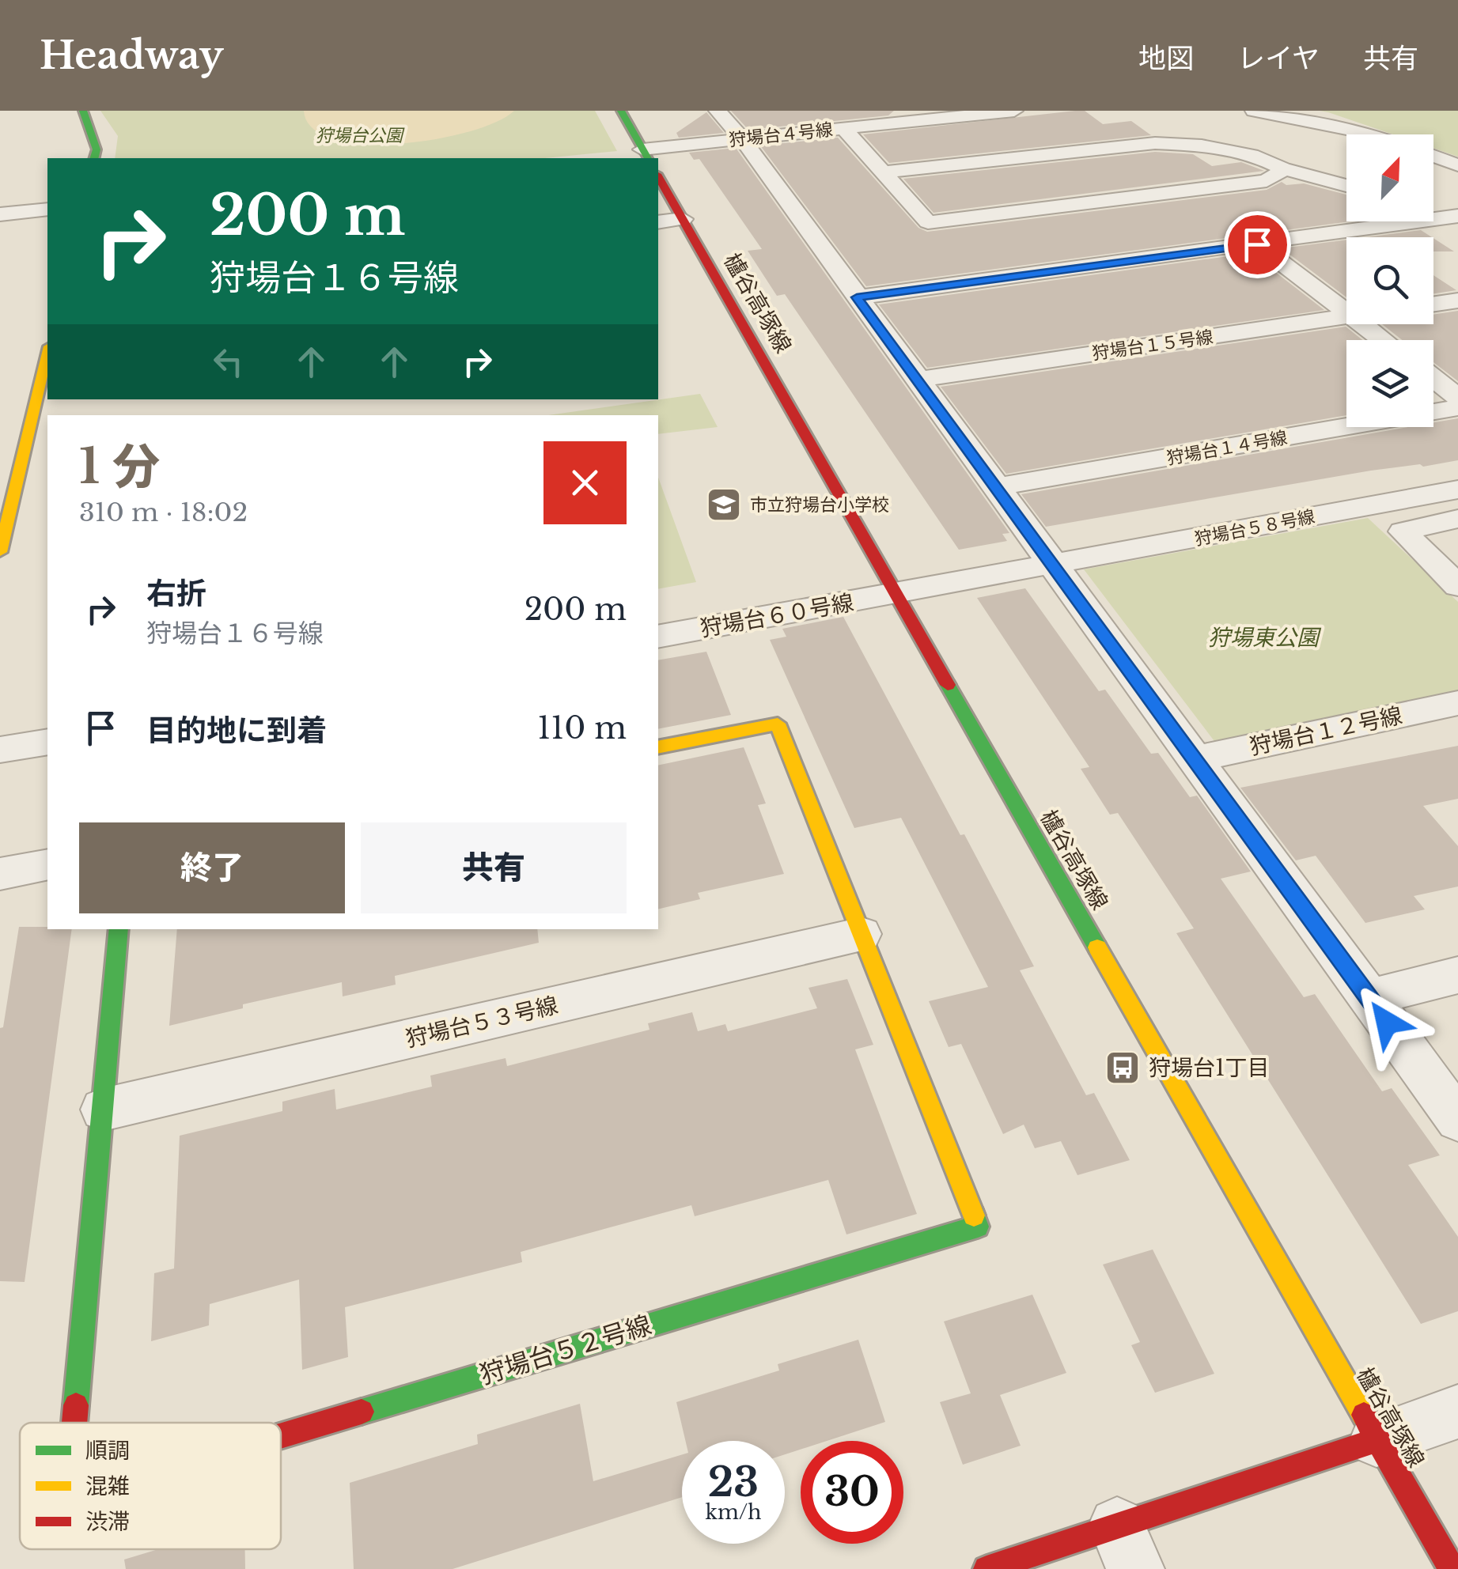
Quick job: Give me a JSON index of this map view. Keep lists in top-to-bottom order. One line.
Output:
{"streets":{"street":["狩場台４号線","櫨谷高塚線","狩場台１５号線","狩場台１４号線","狩場台５８号線","狩場台６０号線","狩場台１２号線","狩場台５３号線","狩場台５２号線"]},"crossings":[["櫨谷高塚線","狩場台５８号線"],["櫨谷高塚線","狩場台６０号線"],["狩場台５８号線","狩場台６０号線"],["狩場台５３号線","狩場台５２号線"]],"parks":["狩場台公園","狩場東公園"],"places":{"school or university":["市立狩場台小学校"],"bus stop":["狩場台1丁目"]},"legend":["順調","混雑","渋滞"],"north":"top right","page":{"header":"Headway","nav":["地図","レイヤ","共有"],"turn":["200 m","狩場台１６号線"],"heading":["1 分","310 m · 18:02"],"list":[{"name":"右折","note":"狩場台１６号線","value":"200 m"},{"name":"目的地に到着","value":"110 m"}],"buttons":["終了","共有"],"speed":"23 km/h","limit":"30"}}
